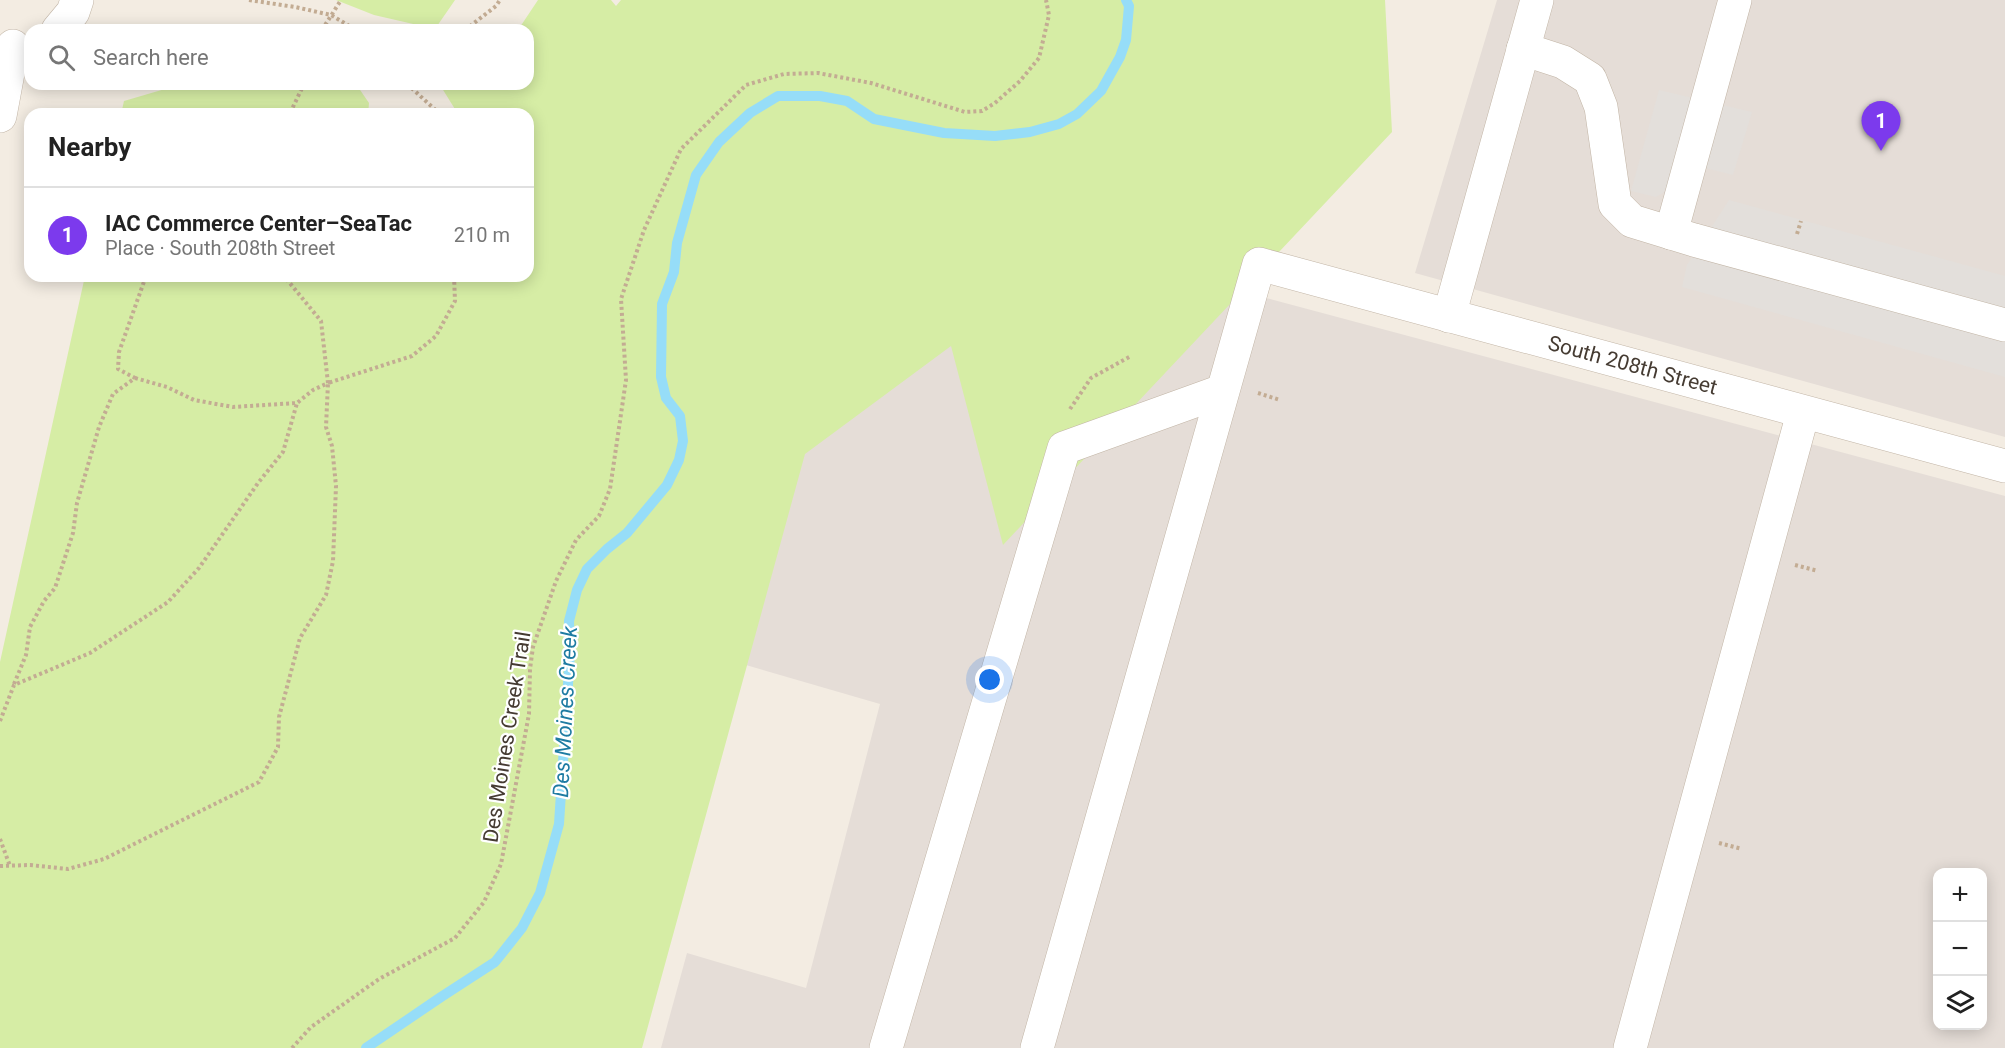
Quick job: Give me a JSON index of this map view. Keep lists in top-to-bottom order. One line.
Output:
{"streets":{"street":["South 208th Street"],"path":["Des Moines Creek Trail"]},"water":["Des Moines Creek"],"page":{"search":"Search here","pins":"1","heading":"Nearby","list":[{"mark":"1","name":"IAC Commerce Center–SeaTac","note":"Place · South 208th Street","value":"210 m"}],"map_buttons":["+","−"]}}
